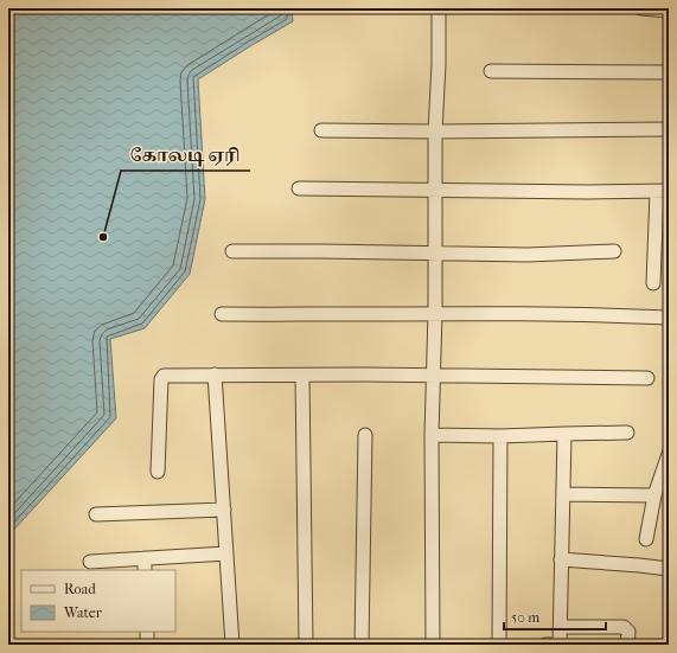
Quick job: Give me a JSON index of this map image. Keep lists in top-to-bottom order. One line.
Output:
{"places":["கோலடி ஏரி"],"legend":["Road","Water"],"scale_bar":"50 m"}
